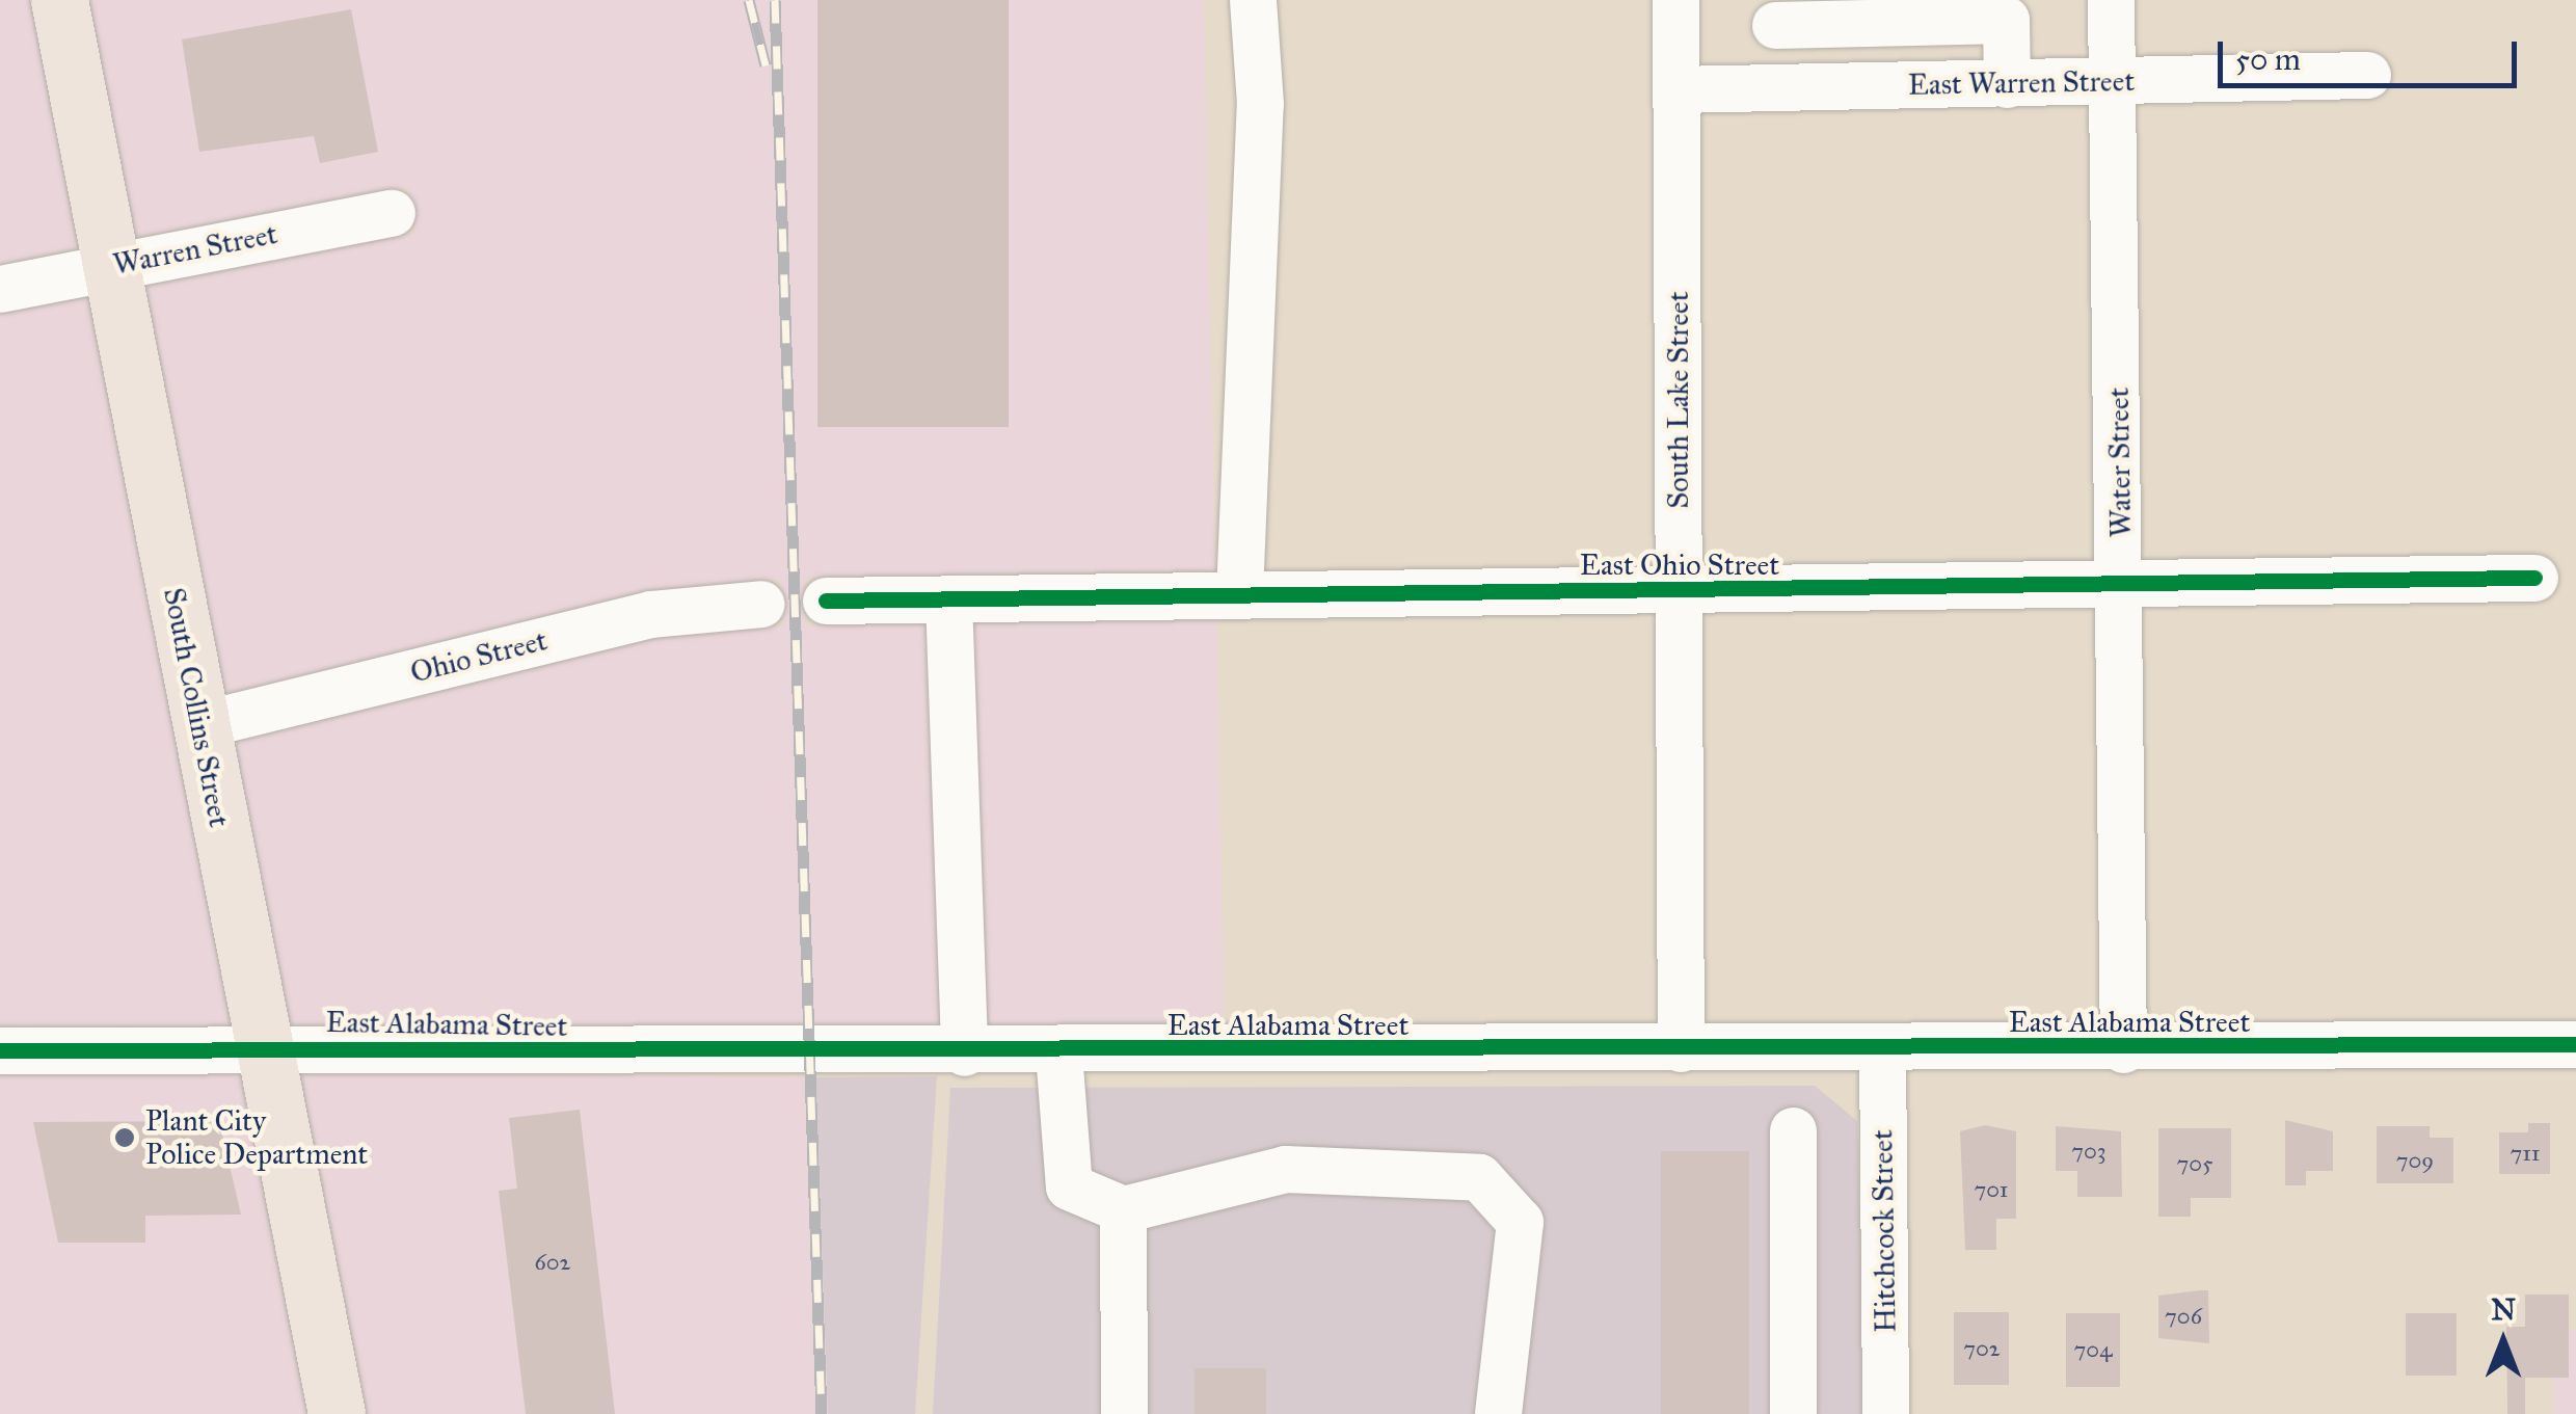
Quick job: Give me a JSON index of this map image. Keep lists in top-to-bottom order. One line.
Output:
{"streets":{"main road":["South Collins Street"],"street":["East Warren Street","Warren Street","South Lake Street","Water Street","East Ohio Street","Ohio Street","East Alabama Street","Hitchcock Street"]},"crossings":[["East Warren Street","South Lake Street"],["East Warren Street","Water Street"],["Warren Street","South Collins Street"],["South Lake Street","East Ohio Street"],["South Lake Street","East Alabama Street"],["Water Street","East Ohio Street"],["Water Street","East Alabama Street"],["Ohio Street","South Collins Street"],["South Collins Street","East Alabama Street"],["East Alabama Street","Hitchcock Street"]],"places":["Plant City Police Department"],"house_numbers":["703","711","709","705","701","602","706","702","704"],"scale_bar":"50 m","north":"top"}
